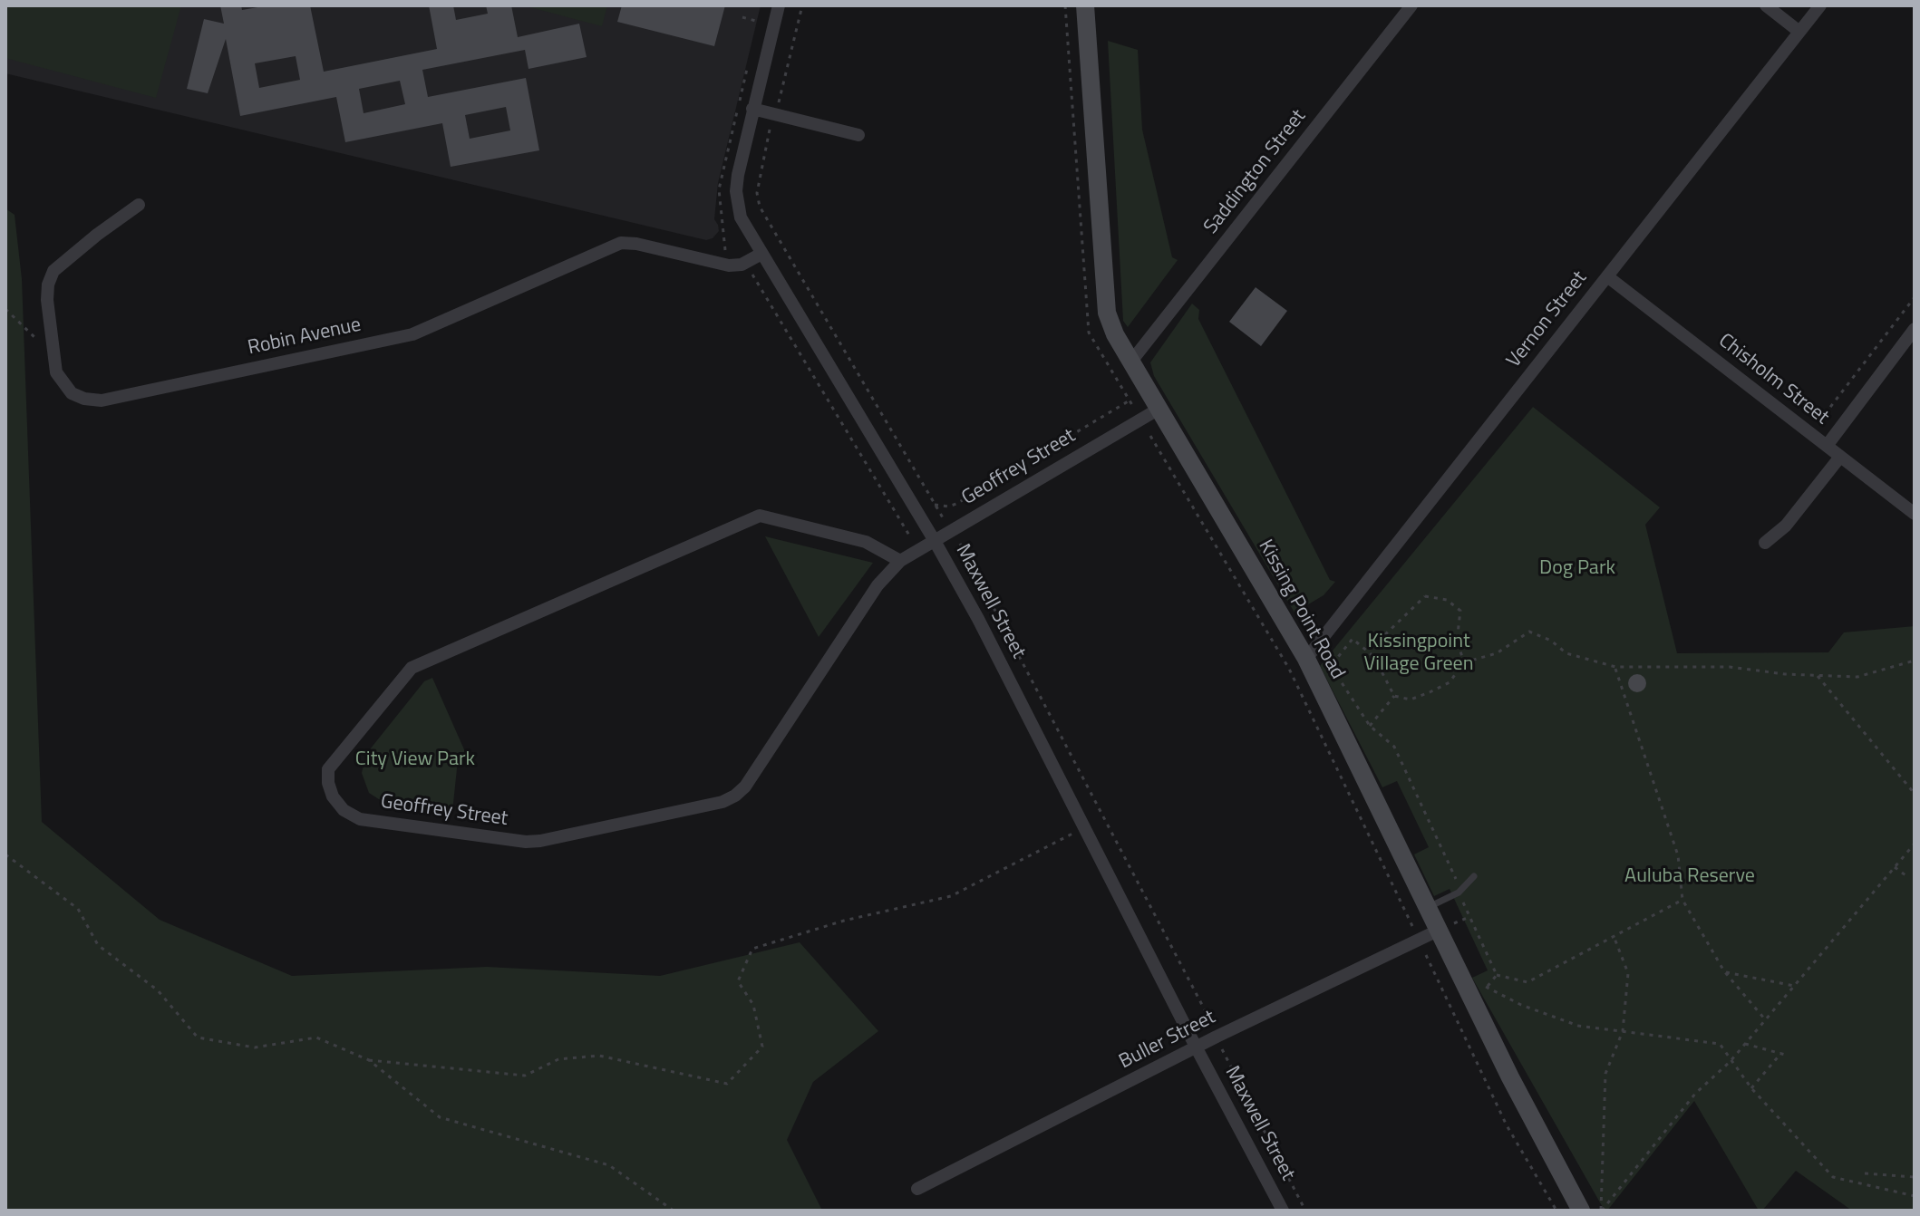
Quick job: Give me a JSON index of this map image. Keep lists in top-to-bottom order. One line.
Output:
{"streets":{"street":["Saddington Street","Vernon Street","Robin Avenue","Chisholm Street","Geoffrey Street","Maxwell Street","Kissing Point Road","Buller Street"]},"crossings":[["Saddington Street","Kissing Point Road"],["Vernon Street","Chisholm Street"],["Vernon Street","Kissing Point Road"],["Robin Avenue","Maxwell Street"],["Geoffrey Street","Maxwell Street"],["Geoffrey Street","Kissing Point Road"],["Maxwell Street","Buller Street"],["Kissing Point Road","Buller Street"]],"parks":["Dog Park","Kissingpoint Village Green","City View Park","Auluba Reserve"]}
